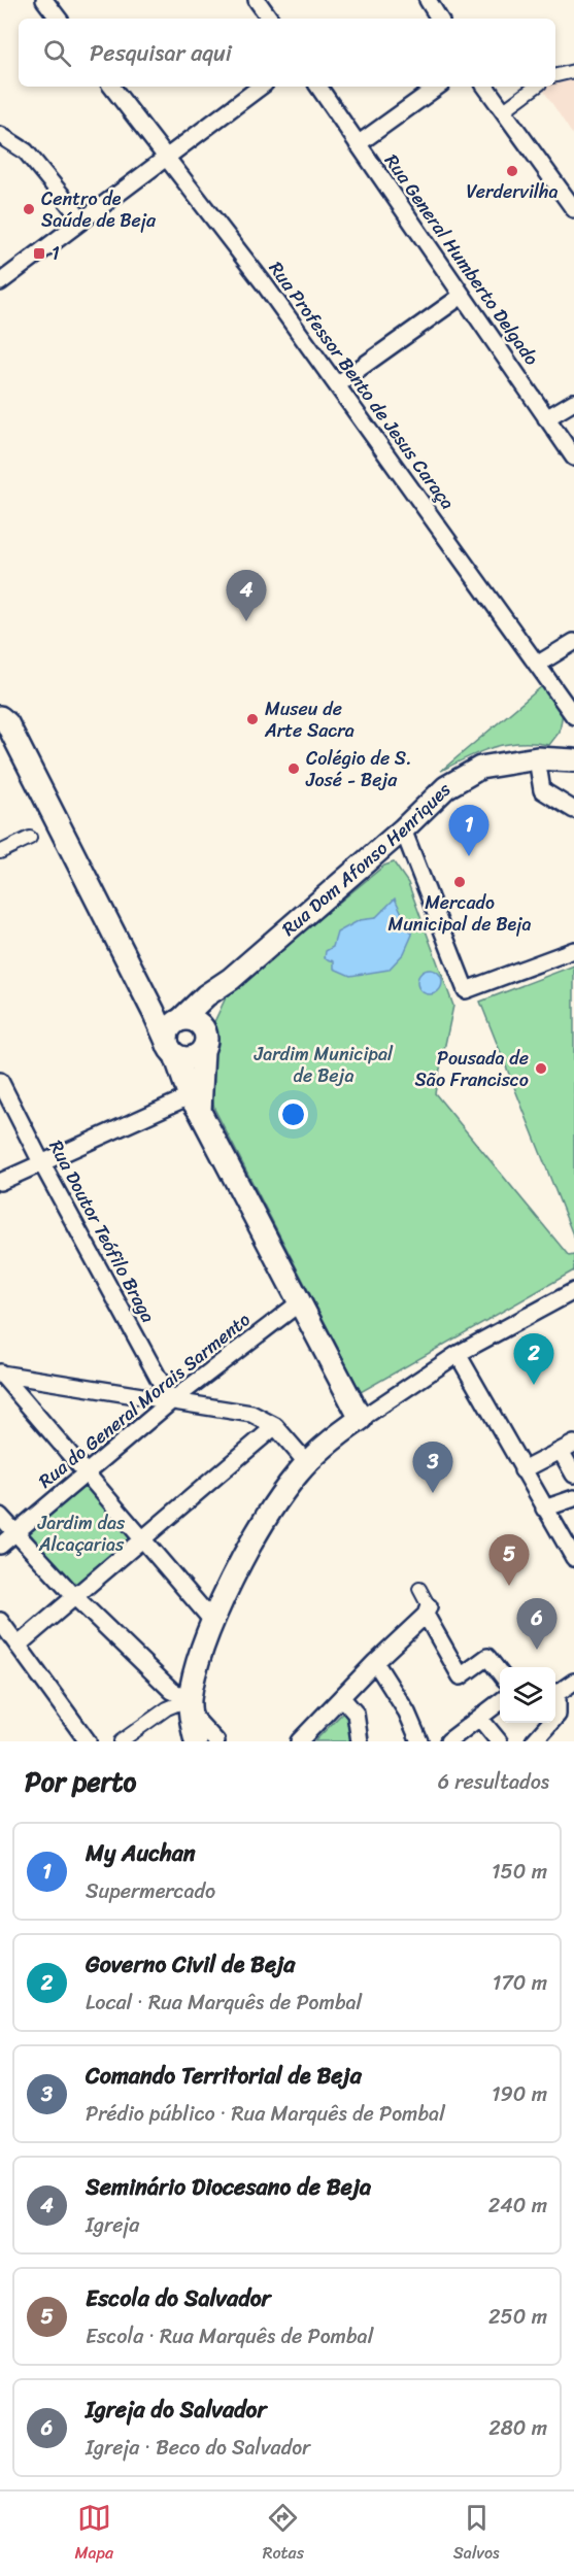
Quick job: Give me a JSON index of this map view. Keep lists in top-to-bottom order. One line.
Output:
{"streets":{"main road":["Rua Dom Afonso Henriques"],"street":["Rua General Humberto Delgado","Rua Professor Bento de Jesus Caraça","Rua Doutor Teófilo Braga","Rua do General Morais Sarmento"]},"crossings":[["Rua Doutor Teófilo Braga","Rua do General Morais Sarmento"]],"parks":["Jardim Municipal de Beja","Jardim das Alcaçarias"],"places":{"other":["Verdervilha","Centro de Saúde de Beja","Museu de Arte Sacra","Colégio de S. José - Beja","Mercado Municipal de Beja","Pousada de São Francisco"],"transit":["1"]},"page":{"search":"Pesquisar aqui","pins":["4","1","2","3","5","6"],"heading":["Por perto","6 resultados"],"list":[{"mark":"1","name":"My Auchan","note":"Supermercado","value":"150 m"},{"mark":"2","name":"Governo Civil de Beja","note":"Local · Rua Marquês de Pombal","value":"170 m"},{"mark":"3","name":"Comando Territorial de Beja","note":"Prédio público · Rua Marquês de Pombal","value":"190 m"},{"mark":"4","name":"Seminário Diocesano de Beja","note":"Igreja","value":"240 m"},{"mark":"5","name":"Escola do Salvador","note":"Escola · Rua Marquês de Pombal","value":"250 m"},{"mark":"6","name":"Igreja do Salvador","note":"Igreja · Beco do Salvador","value":"280 m"}],"nav":["Mapa","Rotas","Salvos"]}}
